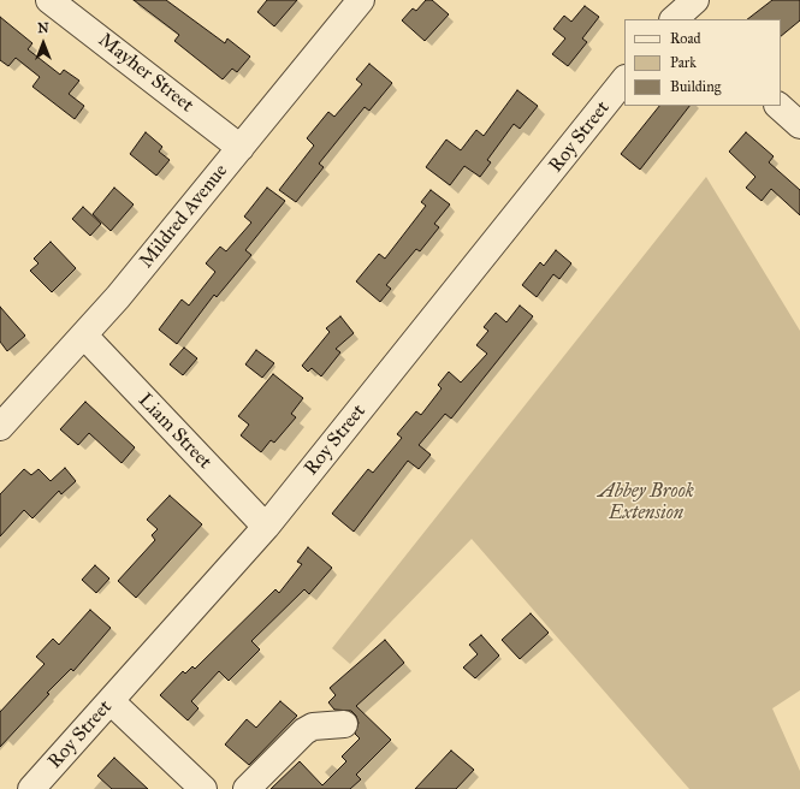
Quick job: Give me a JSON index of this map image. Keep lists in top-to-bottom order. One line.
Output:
{"streets":{"street":["Mayher Street","Roy Street","Mildred Avenue","Liam Street"]},"crossings":[["Mayher Street","Mildred Avenue"],["Roy Street","Liam Street"],["Mildred Avenue","Liam Street"]],"parks":["Abbey Brook Extension"],"legend":["Road","Park","Building"],"north":"top"}
